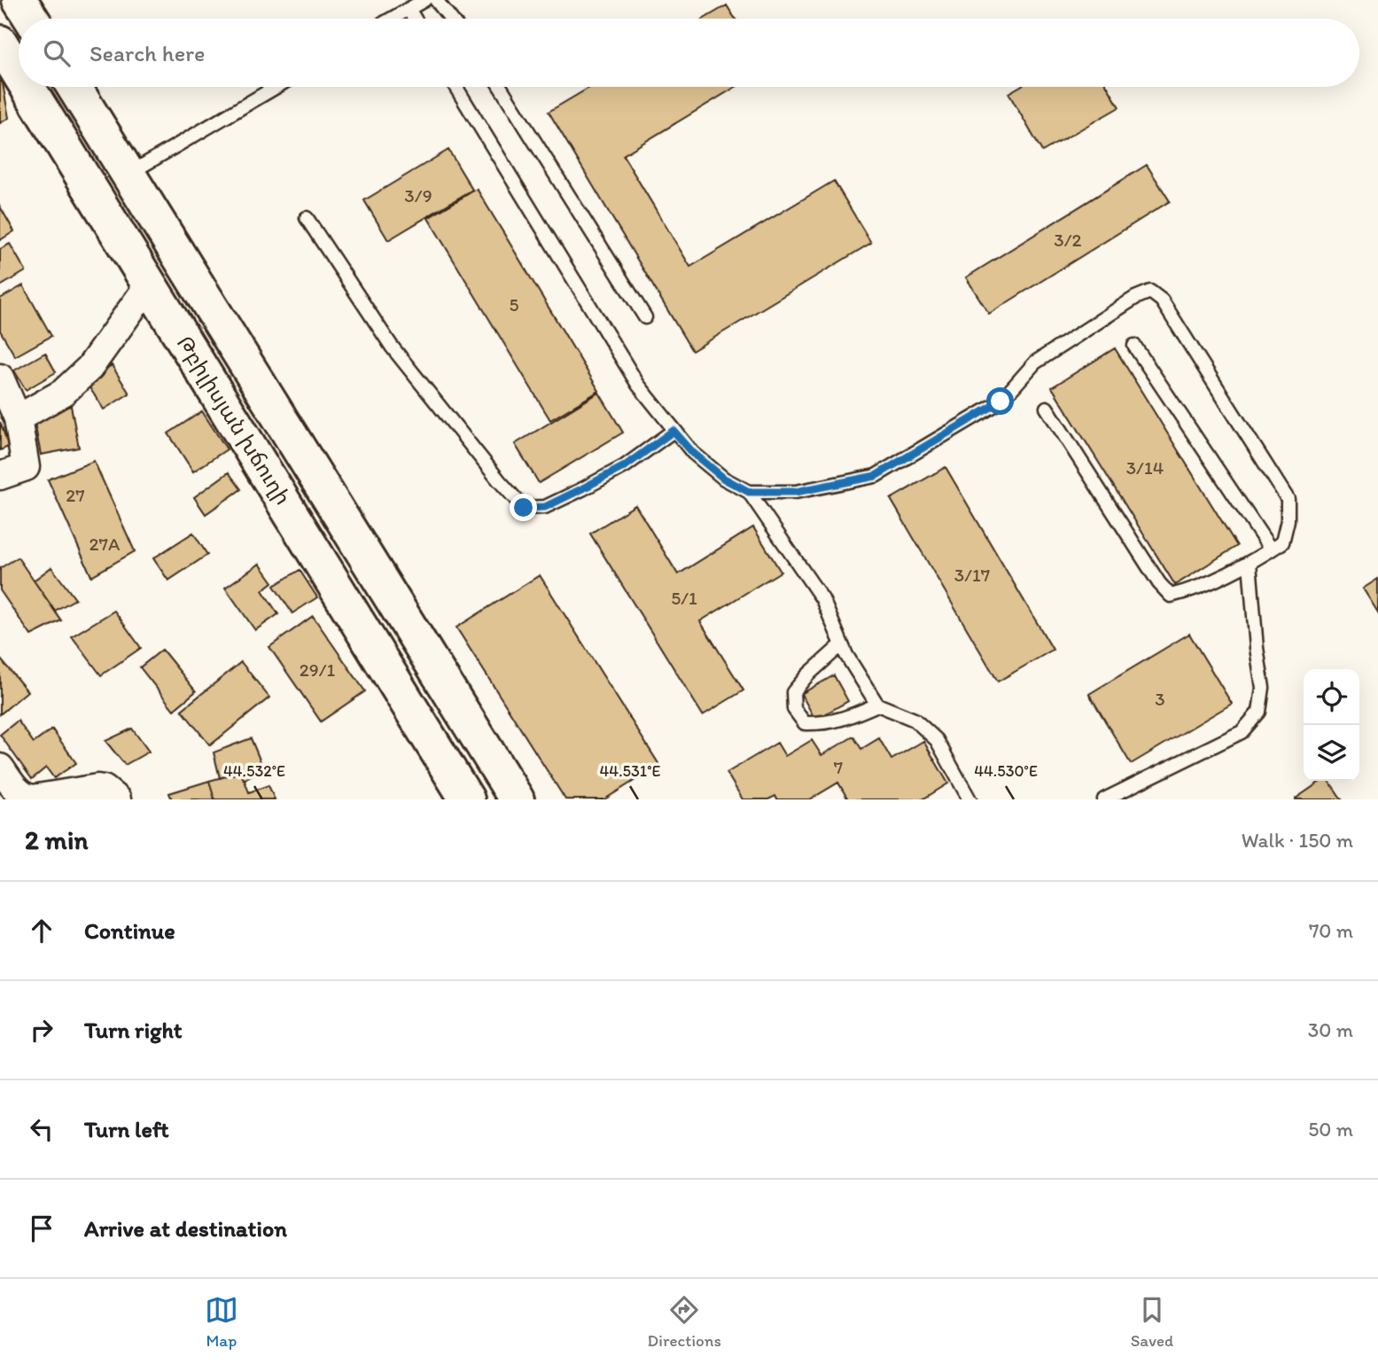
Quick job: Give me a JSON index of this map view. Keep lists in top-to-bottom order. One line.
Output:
{"streets":{"main road":["Թբիլիսյան խճուղի"]},"house_numbers":["3/9","3/2","5","3/14","27","27A","3/17","5/1","29/1","3","7"],"page":{"search":"Search here","heading":["2 min","Walk · 150 m"],"list":[["Continue","70 m"],["Turn right","30 m"],["Turn left","50 m"],"Arrive at destination"],"nav":["Map","Directions","Saved"]},"coordinates":["44.532°E","44.531°E","44.530°E"]}
